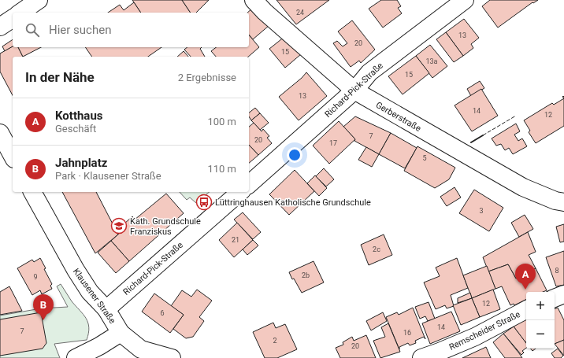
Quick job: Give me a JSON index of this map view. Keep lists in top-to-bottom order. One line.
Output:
{"streets":{"street":["Richard-Pick-Straße","Gerberstraße","Klausener Straße","Remscheider Straße"]},"crossings":[["Richard-Pick-Straße","Gerberstraße"],["Richard-Pick-Straße","Klausener Straße"]],"places":{"bus stop":["Lüttringhausen Katholische Grundschule"],"school or university":["Kath. Grundschule Franziskus"]},"house_numbers":["24","13","20","15","13a","15","13","14","12","7","20","17","5","3","21","2c","8","2b","9","12","6","14","7","16","2","20"],"page":{"search":"Hier suchen","heading":["In der Nähe","2 Ergebnisse"],"list":[{"mark":"A","name":"Kotthaus","note":"Geschäft","value":"100 m"},{"mark":"B","name":"Jahnplatz","note":"Park · Klausener Straße","value":"110 m"}],"pins":["A","B"],"map_buttons":["+","−"]}}
